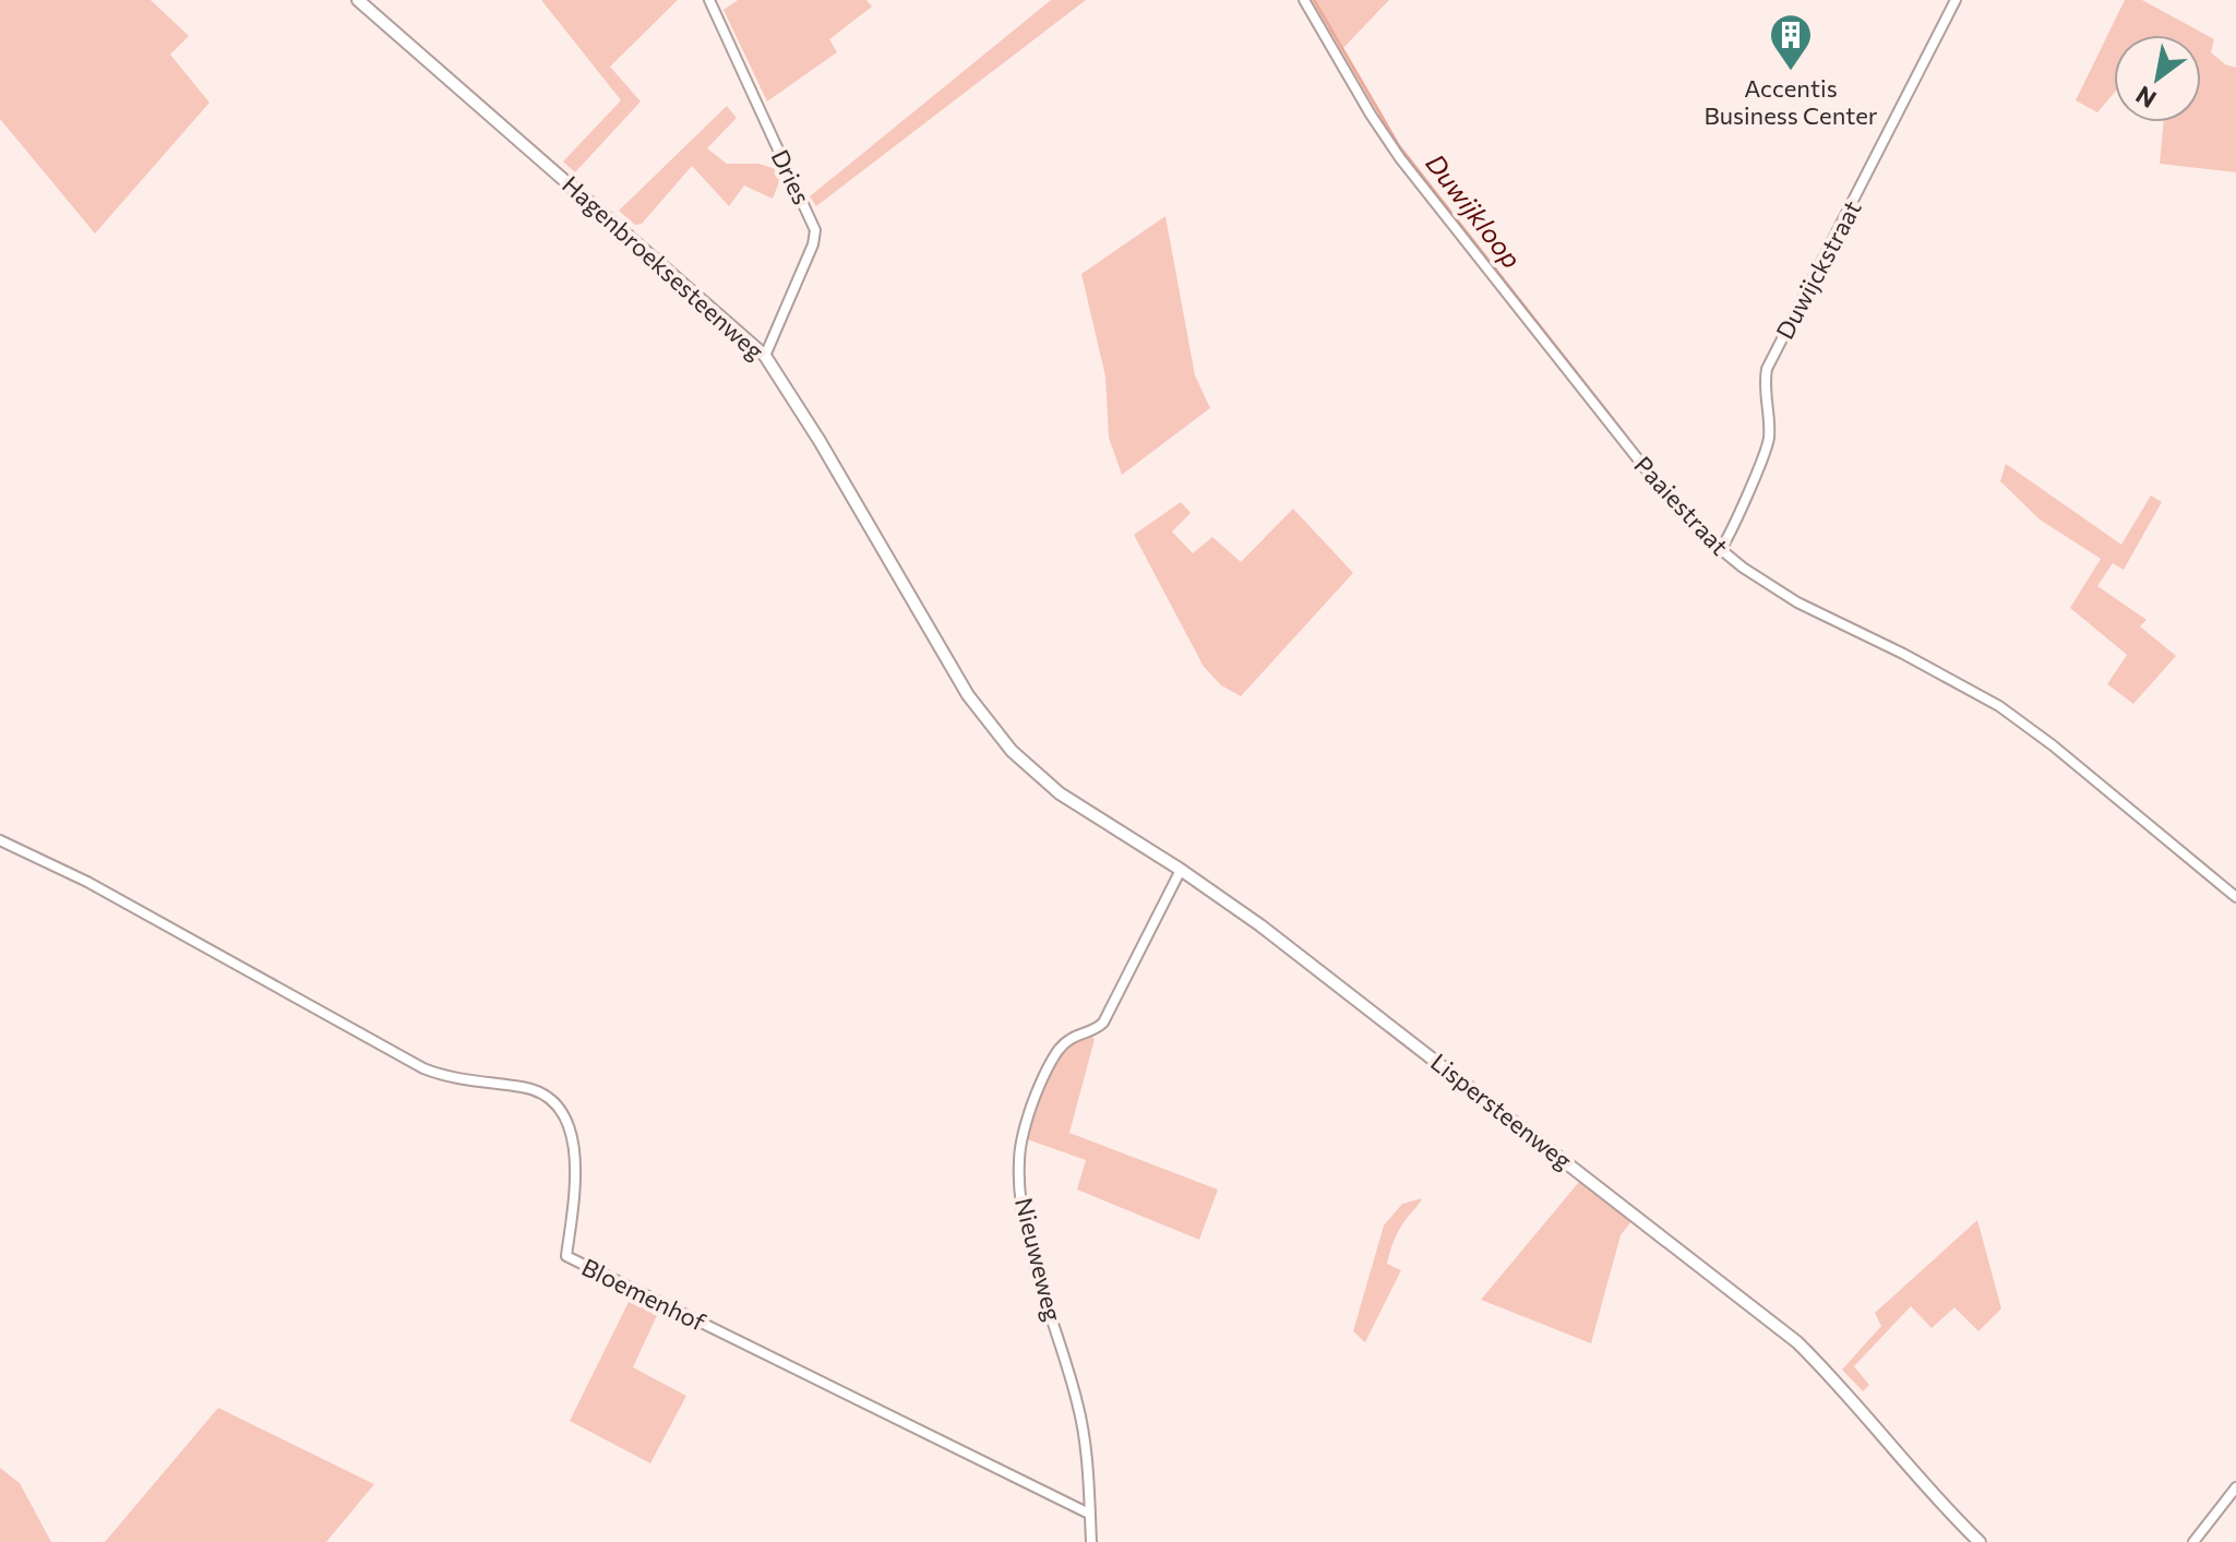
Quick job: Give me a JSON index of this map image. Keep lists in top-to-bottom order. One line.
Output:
{"streets":{"street":["Dries","Hagenbroeksesteenweg","Duwijckstraat","Paaiestraat","Lispersteenweg","Nieuweweg","Bloemenhof"]},"crossings":[["Dries","Hagenbroeksesteenweg"],["Hagenbroeksesteenweg","Lispersteenweg"],["Duwijckstraat","Paaiestraat"],["Lispersteenweg","Nieuweweg"],["Nieuweweg","Bloemenhof"]],"water":["Duwijkloop"],"places":{"building":["Accentis Business Center"]},"north":"bottom left"}
